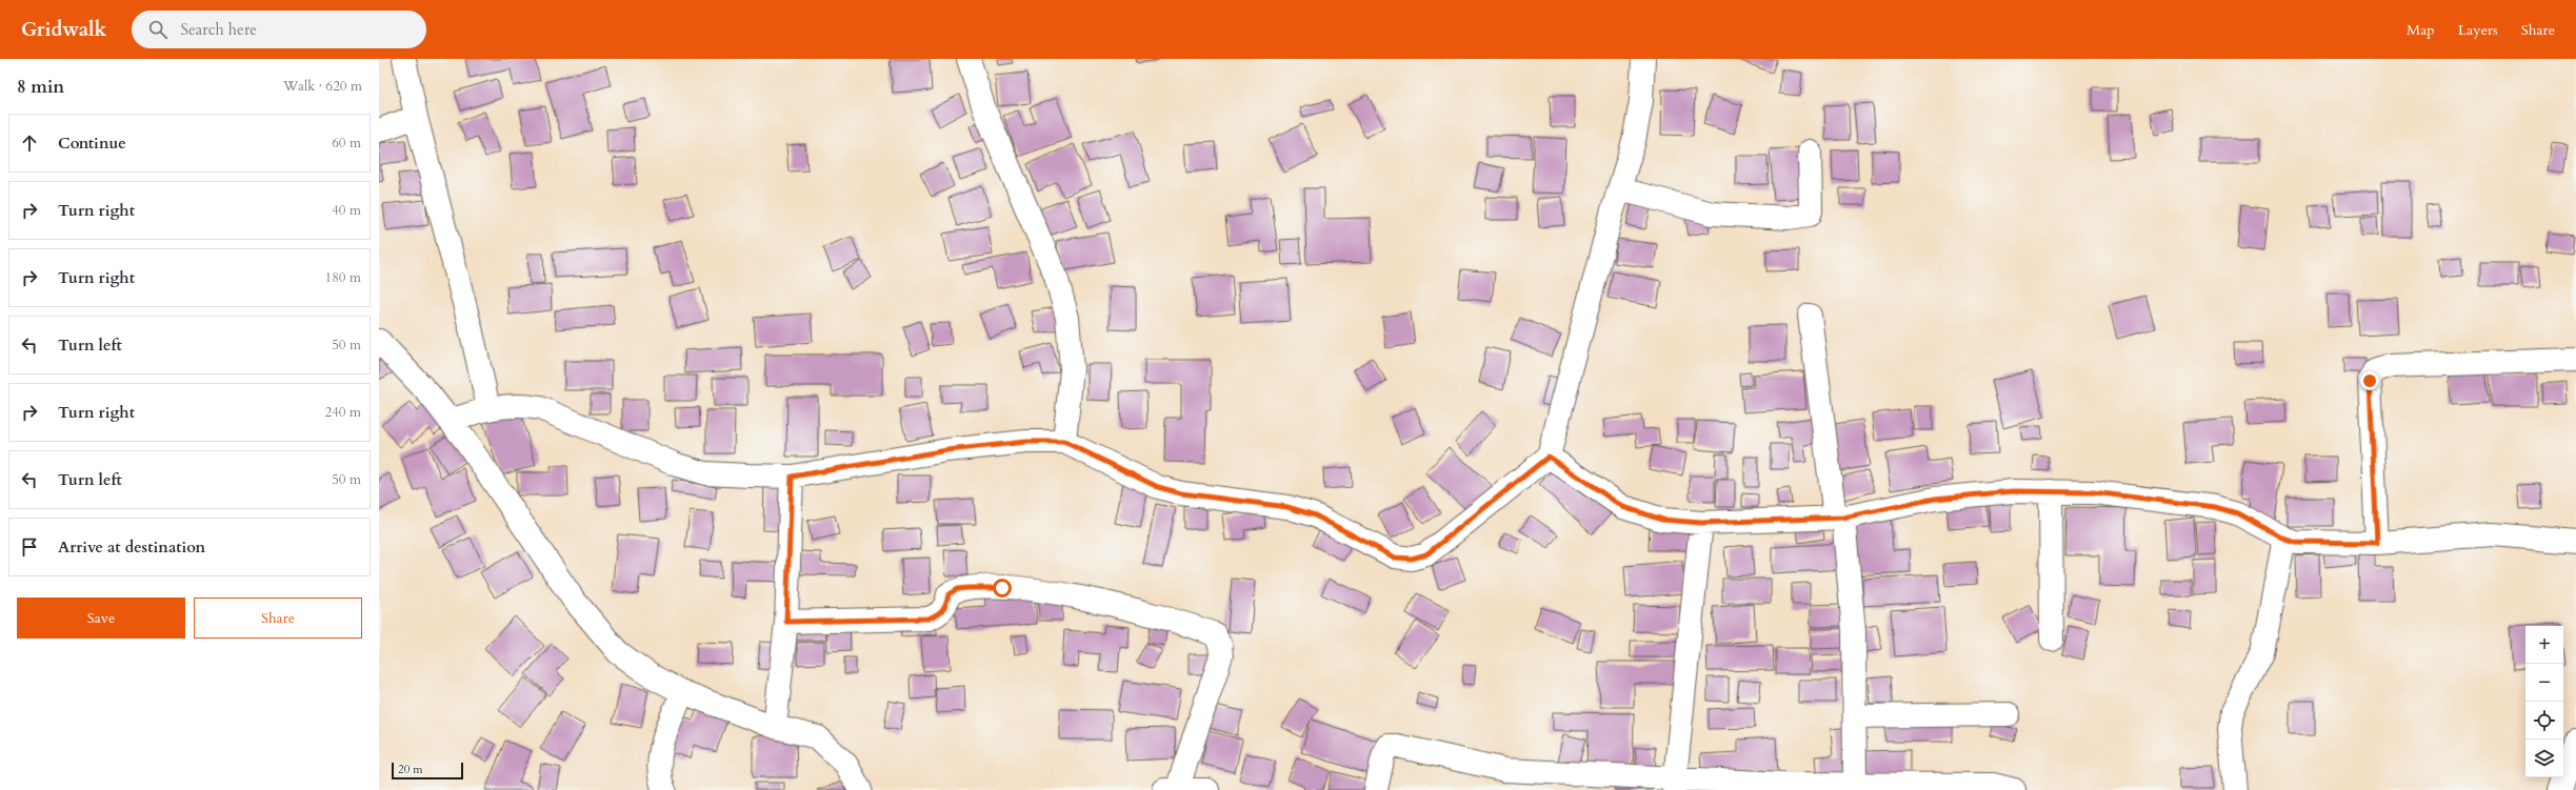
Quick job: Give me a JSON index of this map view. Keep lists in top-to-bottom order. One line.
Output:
{"scale_bar":"20 m","page":{"header":"Gridwalk","search":"Search here","nav":["Map","Layers","Share"],"heading":["8 min","Walk · 620 m"],"list":[["Continue","60 m"],["Turn right","40 m"],["Turn right","180 m"],["Turn left","50 m"],["Turn right","240 m"],["Turn left","50 m"],"Arrive at destination"],"buttons":["Save","Share"],"map_buttons":["+","−"],"scale":"20 m"}}
